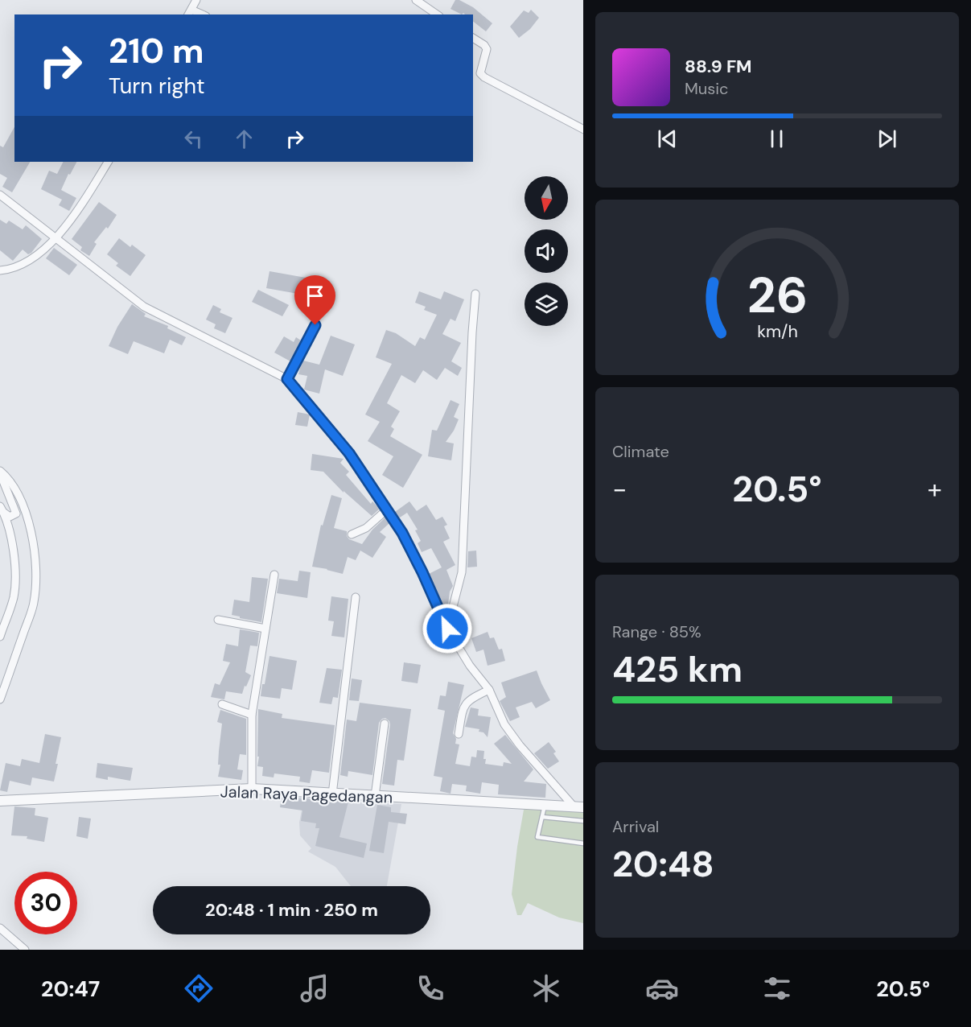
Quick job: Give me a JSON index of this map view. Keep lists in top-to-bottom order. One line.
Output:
{"streets":{"street":["Jalan Raya Pagedangan"]},"north":"bottom","page":{"turn":["210 m","Turn right"],"song":["88.9 FM","Music"],"tile":["Climate",["Range · 85%","425 km"],["Arrival","20:48"]],"heat":["−","20.5°","+"],"limit":"30","trip":"20:48 · 1 min · 250 m","tabs":["20:47","20.5°"],"gauge":["26","km/h"]}}
